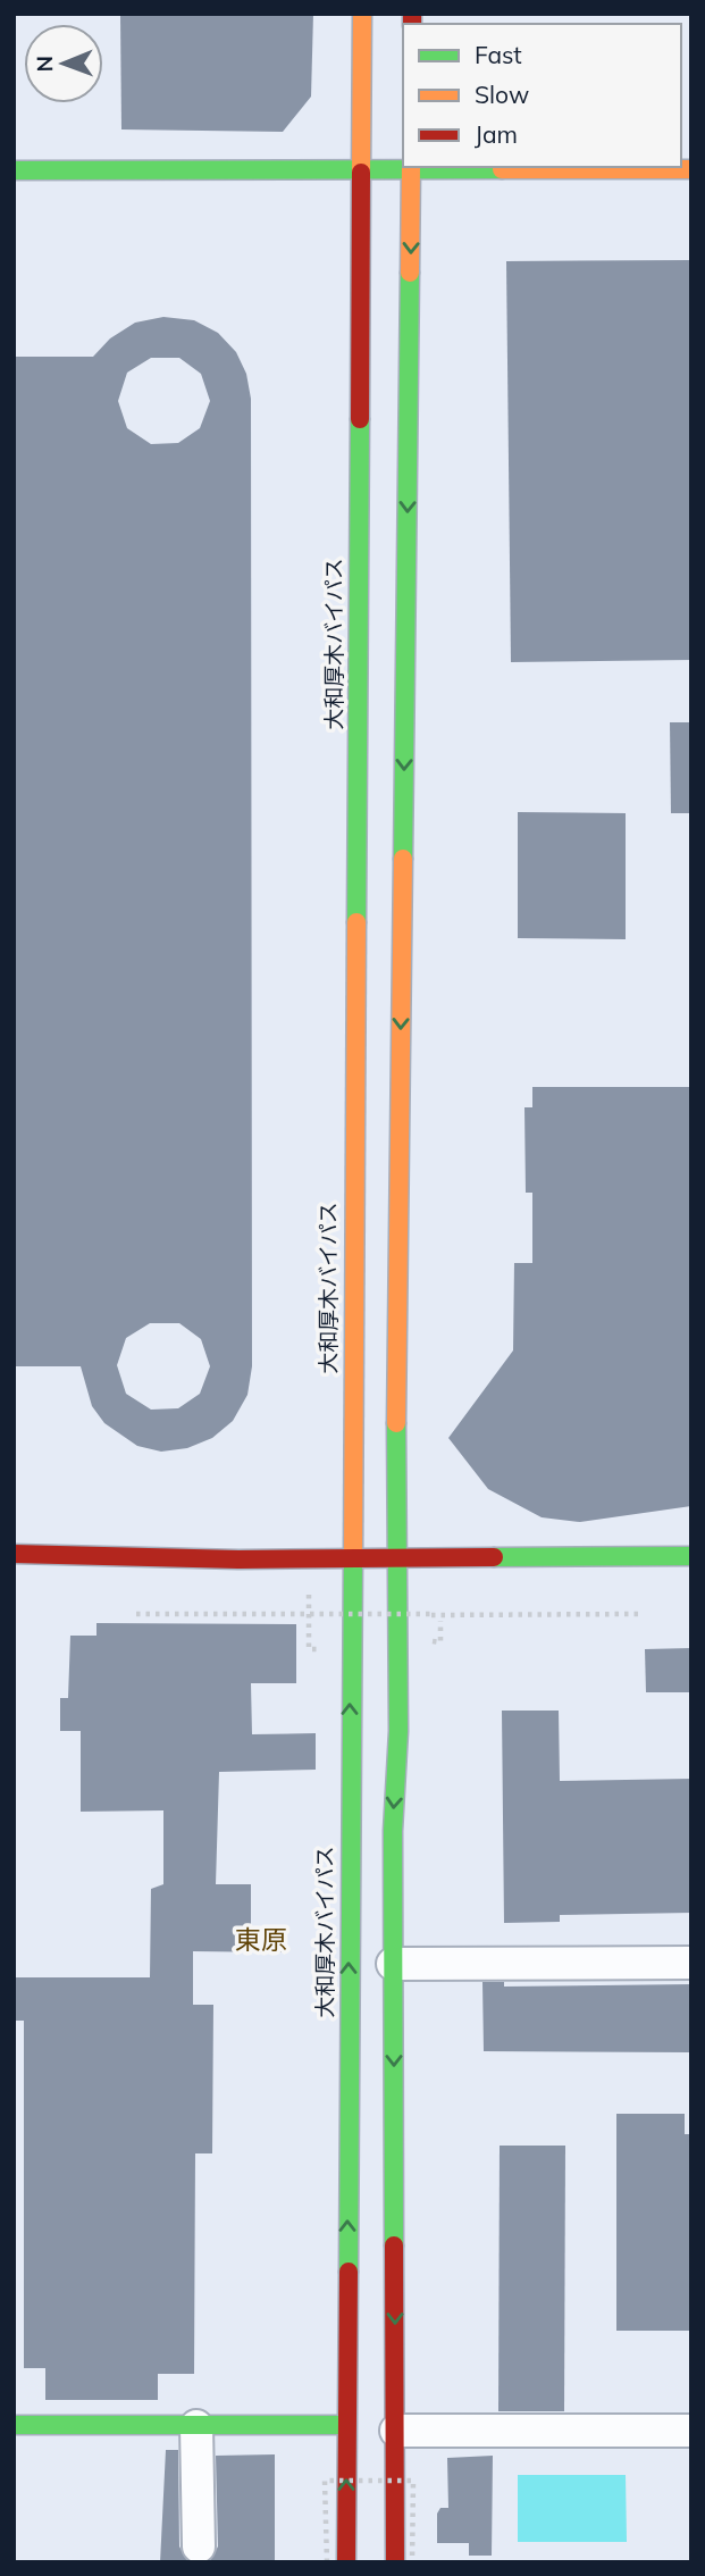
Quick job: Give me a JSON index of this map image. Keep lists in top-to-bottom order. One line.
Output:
{"streets":{"main road":["大和厚木バイパス"]},"districts":["東原"],"legend":["Fast","Slow","Jam"],"north":"left"}
